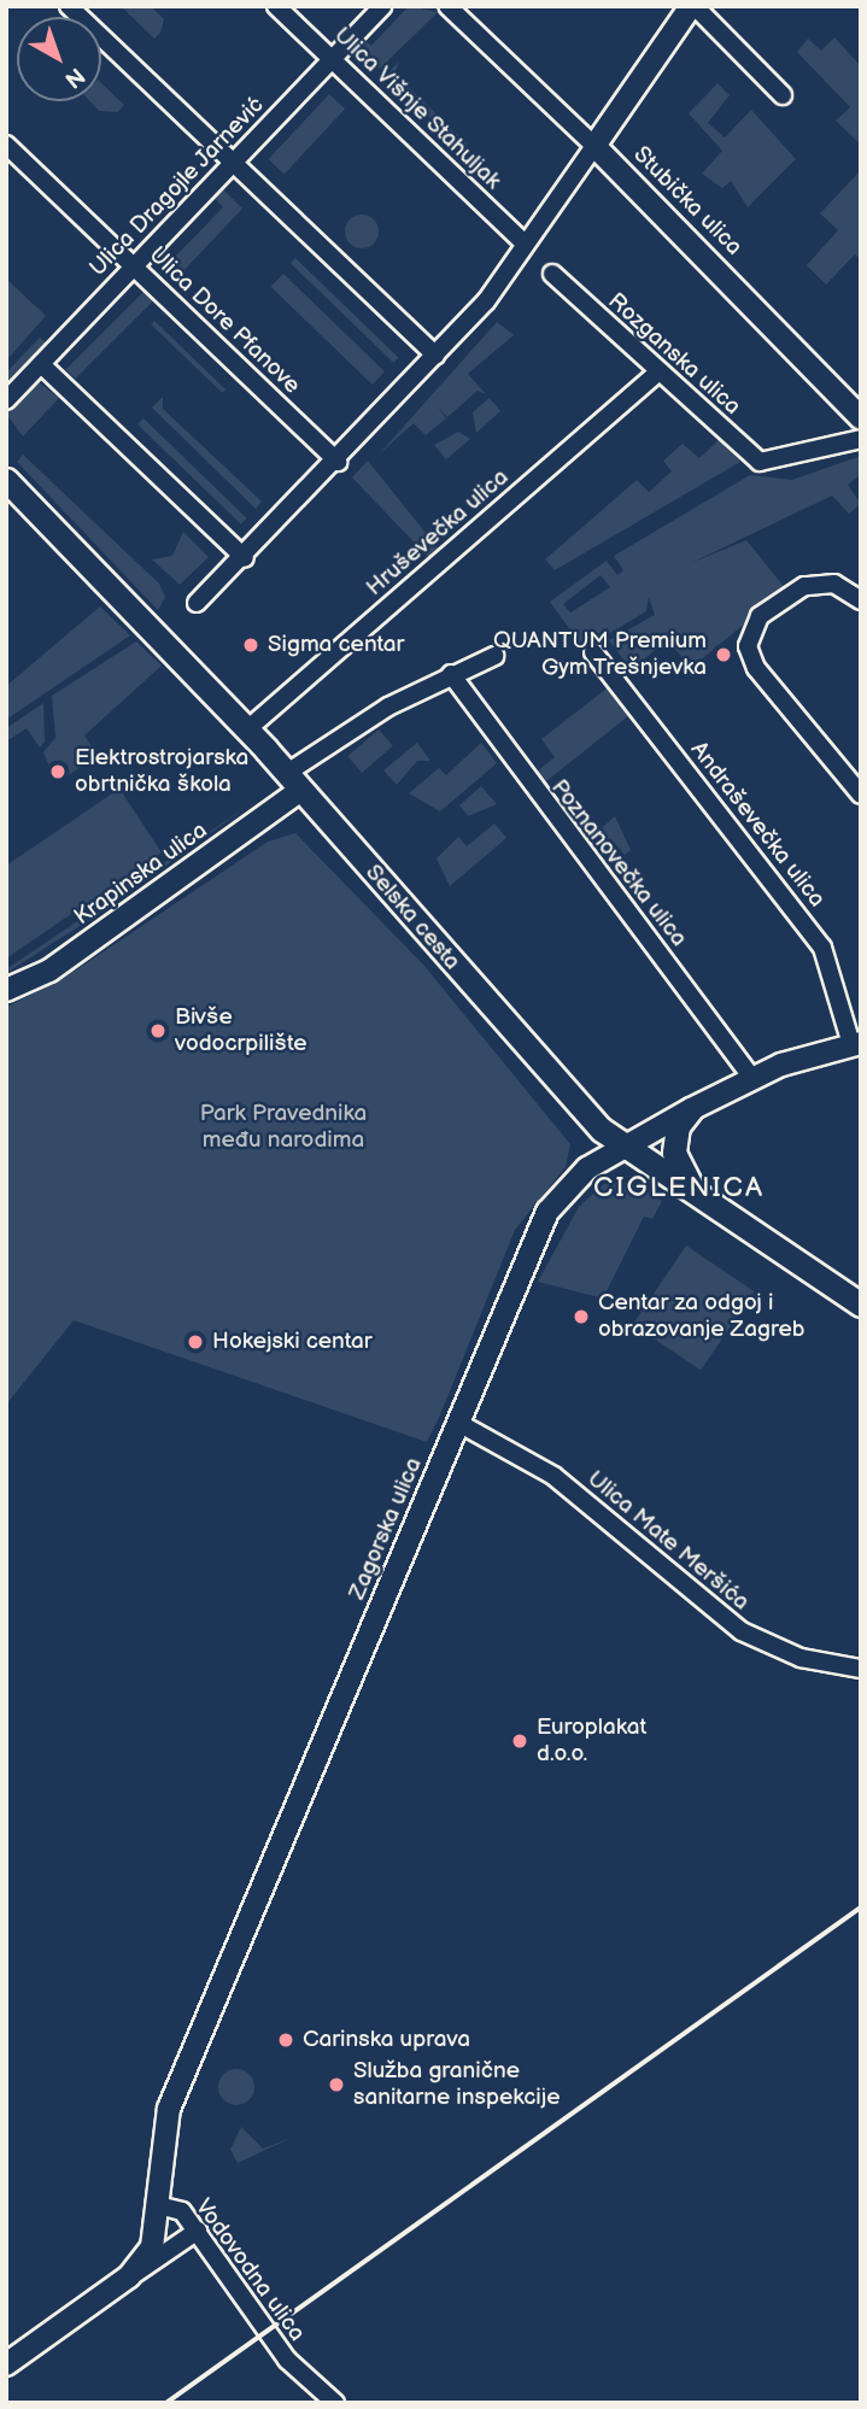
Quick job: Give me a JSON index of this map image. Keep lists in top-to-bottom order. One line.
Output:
{"streets":{"main road":["Selska cesta"],"street":["Ulica Višnje Stahuljak","Ulica Dragojle Jarnević","Stubička ulica","Ulica Dore Pfanove","Rozganska ulica","Hruševečka ulica","Andraševečka ulica","Poznanovečka ulica","Krapinska ulica","Zagorska ulica","Ulica Mate Meršića","Vodovodna ulica"]},"crossings":[["Ulica Višnje Stahuljak","Ulica Dragojle Jarnević"],["Ulica Dragojle Jarnević","Ulica Dore Pfanove"],["Rozganska ulica","Hruševečka ulica"],["Hruševečka ulica","Selska cesta"],["Andraševečka ulica","Zagorska ulica"],["Poznanovečka ulica","Zagorska ulica"],["Krapinska ulica","Selska cesta"],["Selska cesta","Zagorska ulica"],["Zagorska ulica","Ulica Mate Meršića"],["Zagorska ulica","Vodovodna ulica"]],"districts":["CIGLENICA"],"parks":["Park Pravednika među narodima"],"places":["Sigma centar","QUANTUM Premium Gym Trešnjevka","Elektrostrojarska obrtnička škola","Bivše vodocrpilište","Centar za odgoj i obrazovanje Zagreb","Hokejski centar","Europlakat d.o.o.","Carinska uprava","Služba granične sanitarne inspekcije"],"north":"bottom right"}
